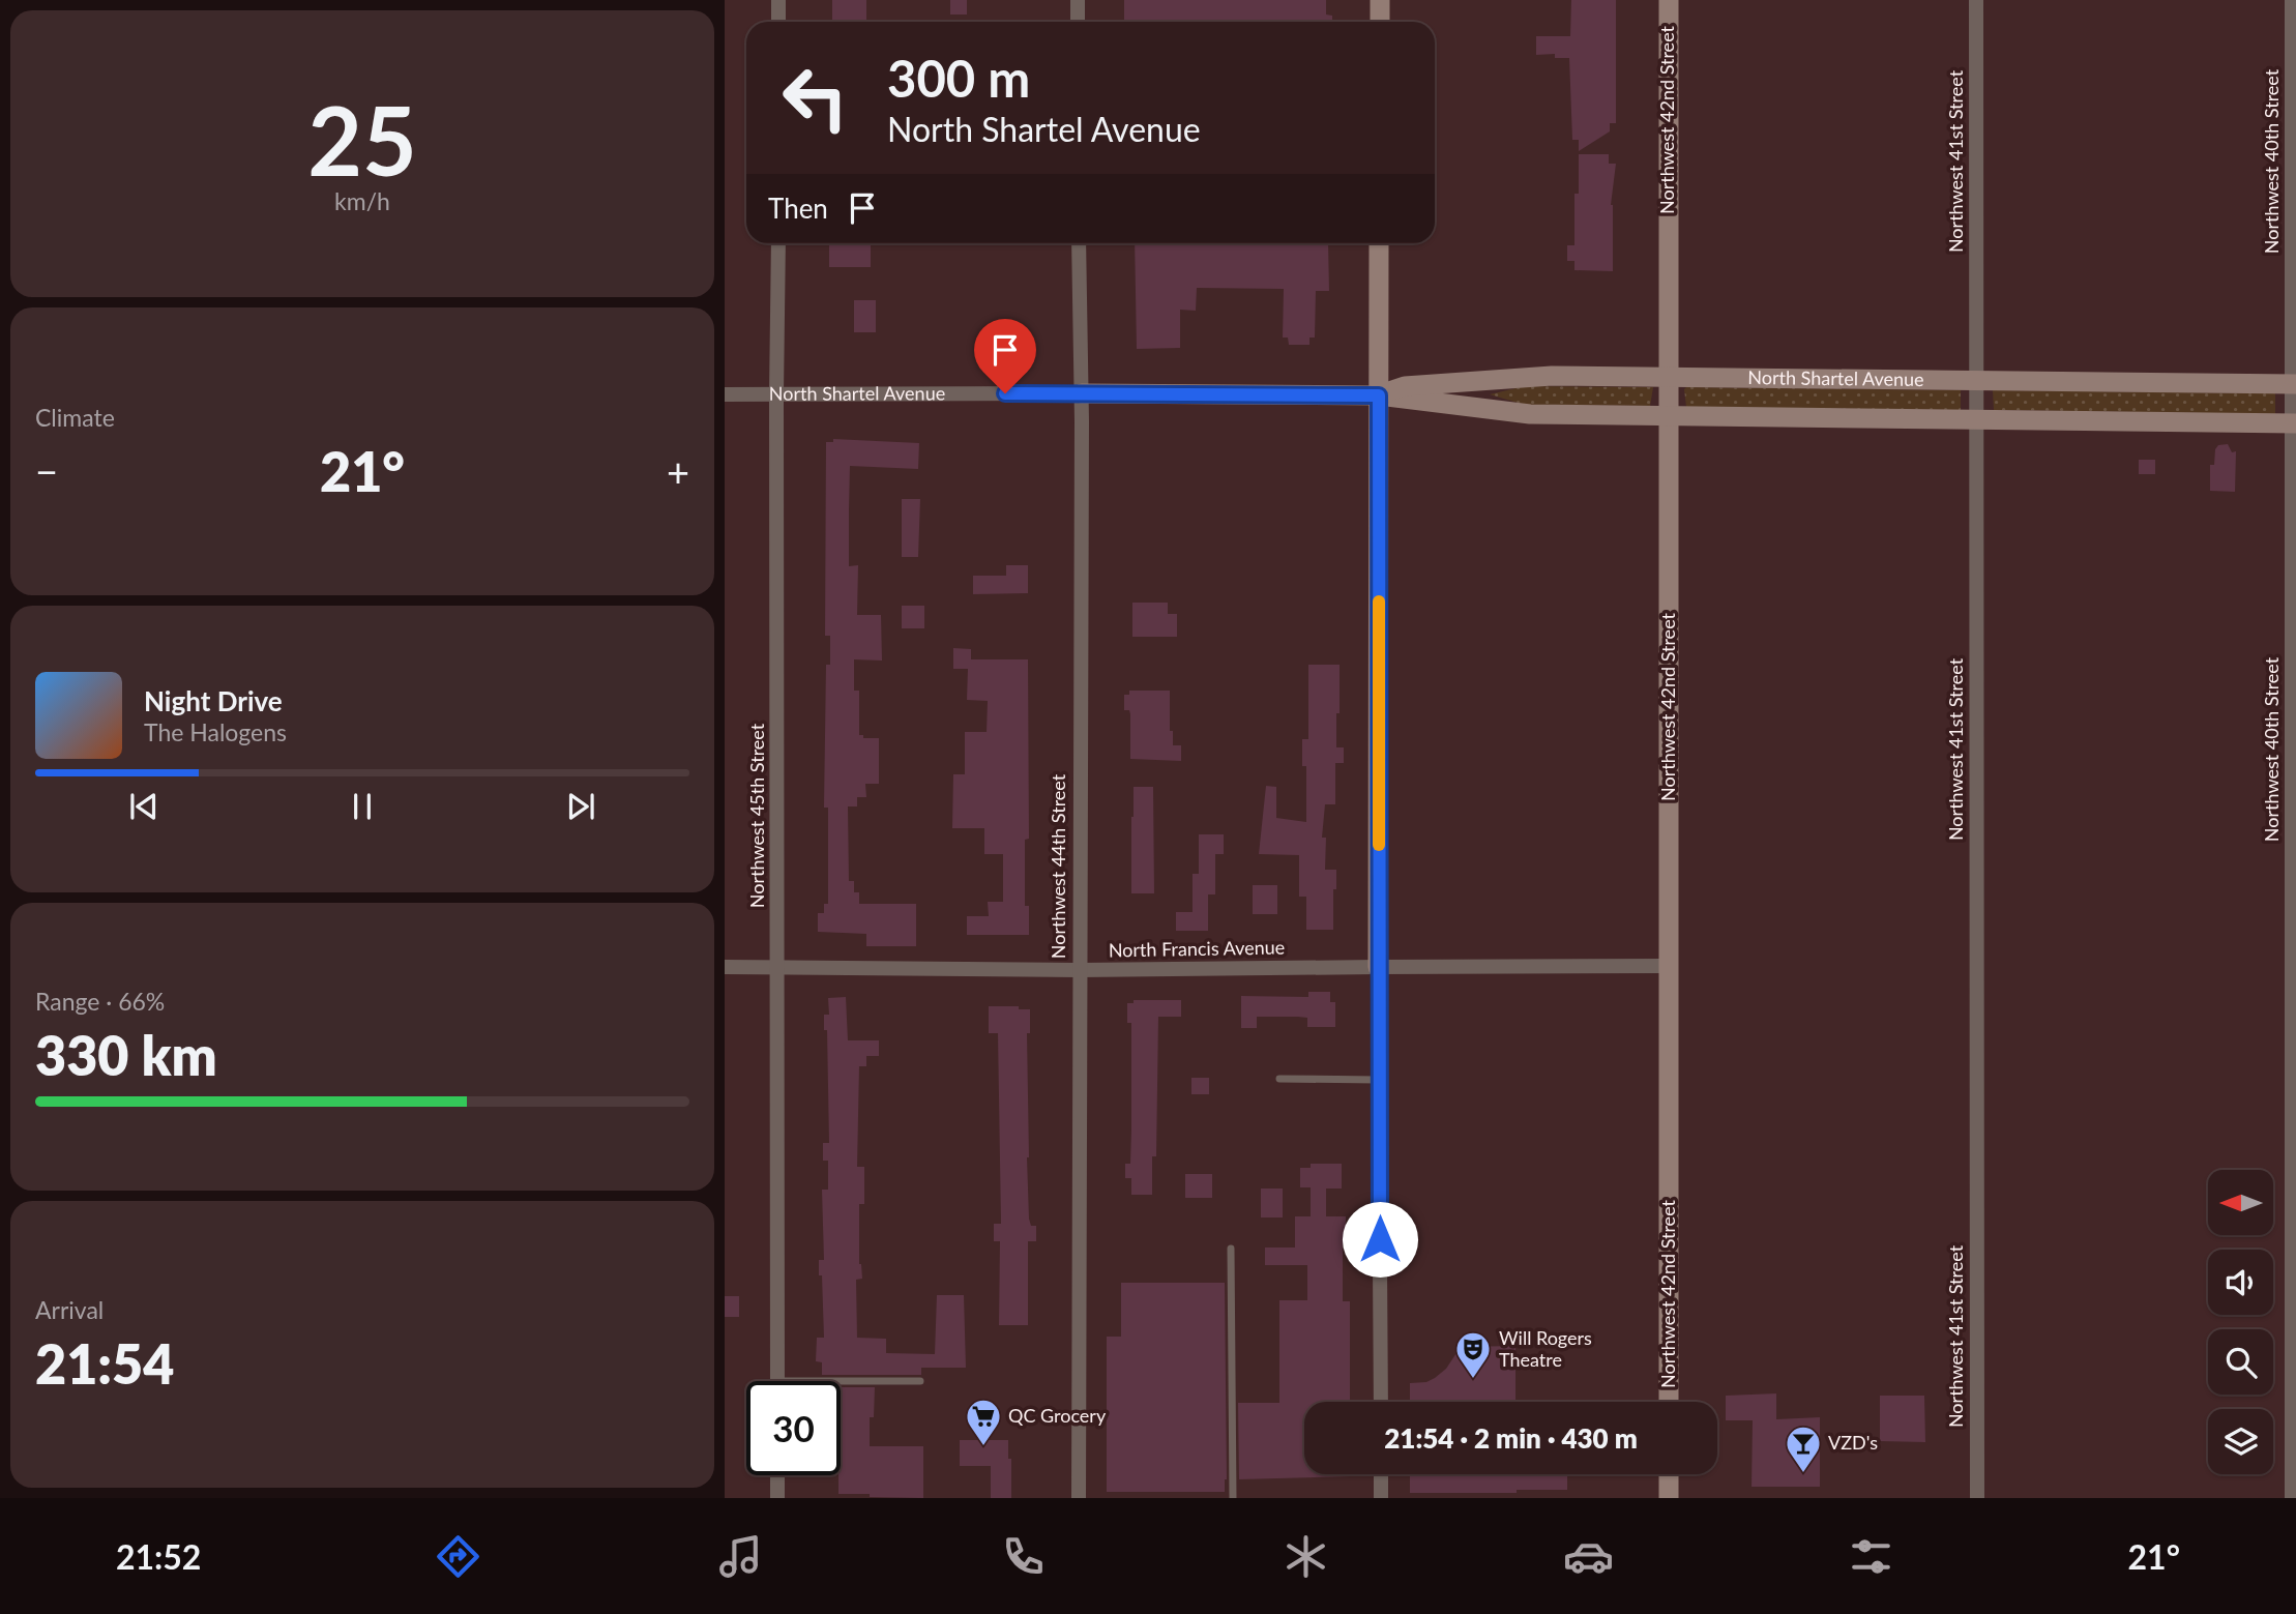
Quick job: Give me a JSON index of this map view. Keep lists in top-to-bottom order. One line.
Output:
{"streets":{"street":["Northwest 42nd Street","Northwest 41st Street","Northwest 40th Street","North Shartel Avenue","Northwest 45th Street","Northwest 44th Street","North Francis Avenue"]},"crossings":[["Northwest 42nd Street","North Shartel Avenue"],["Northwest 42nd Street","North Francis Avenue"],["Northwest 41st Street","North Shartel Avenue"],["Northwest 40th Street","North Shartel Avenue"],["North Shartel Avenue","Northwest 45th Street"],["North Shartel Avenue","Northwest 44th Street"],["Northwest 45th Street","North Francis Avenue"],["Northwest 44th Street","North Francis Avenue"]],"places":{"theatre":["Will Rogers Theatre"],"supermarket":["QC Grocery"],"bar":["VZD's"]},"north":"left","page":{"tile":[["25","km/h"],"Climate",["Range · 66%","330 km"],["Arrival","21:54"]],"turn":["300 m","North Shartel Avenue"],"then":"Then","heat":["−","21°","+"],"song":["Night Drive","The Halogens"],"limit":"30","trip":"21:54 · 2 min · 430 m","tabs":["21:52","21°"]}}
